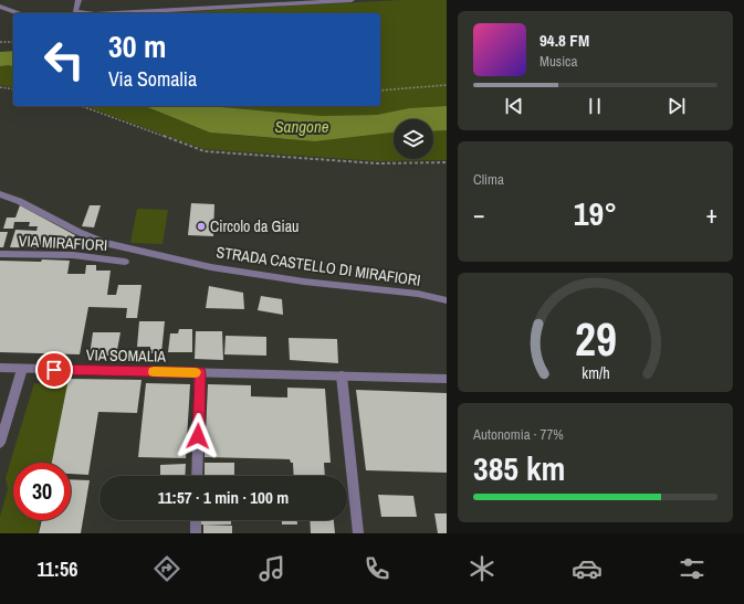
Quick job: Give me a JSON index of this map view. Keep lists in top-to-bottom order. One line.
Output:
{"streets":{"street":["VIA MIRAFIORI","STRADA CASTELLO DI MIRAFIORI","VIA SOMALIA"]},"water":["Sangone"],"places":["Circolo da Giau"],"page":{"turn":["30 m","Via Somalia"],"song":["94.8 FM","Musica"],"tile":["Clima",["Autonomia · 77%","385 km"]],"heat":["−","19°","+"],"limit":"30","trip":"11:57 · 1 min · 100 m","tabs":"11:56","gauge":["29","km/h"]}}
